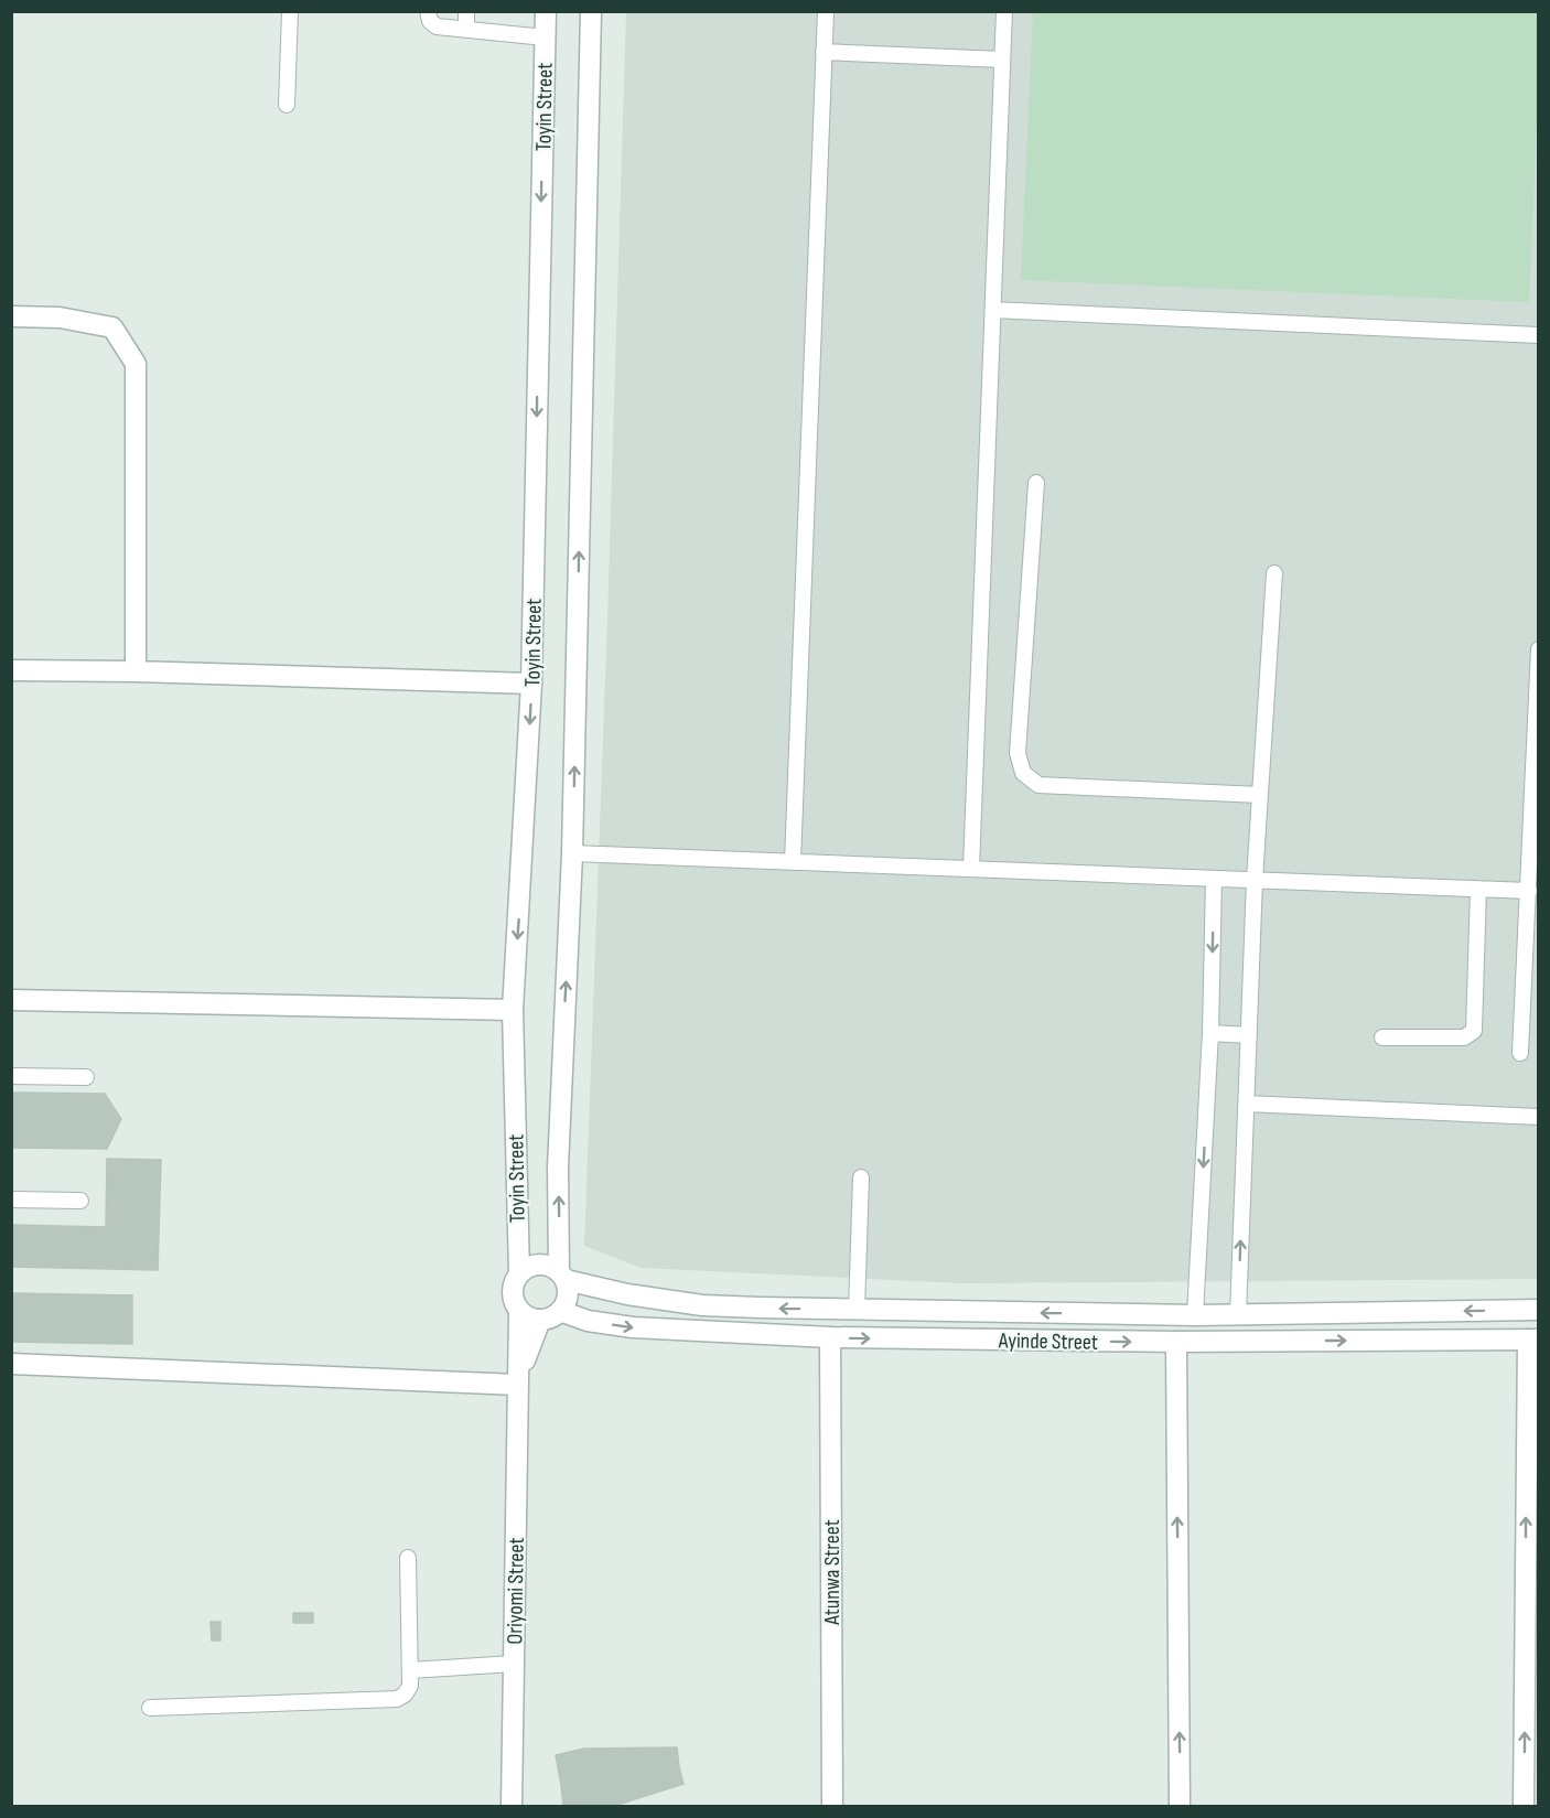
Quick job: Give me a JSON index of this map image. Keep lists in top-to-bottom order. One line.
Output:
{"streets":{"street":["Toyin Street","Ayinde Street","Atunwa Street","Oriyomi Street"]},"crossings":[["Toyin Street","Ayinde Street"],["Ayinde Street","Atunwa Street"]]}
